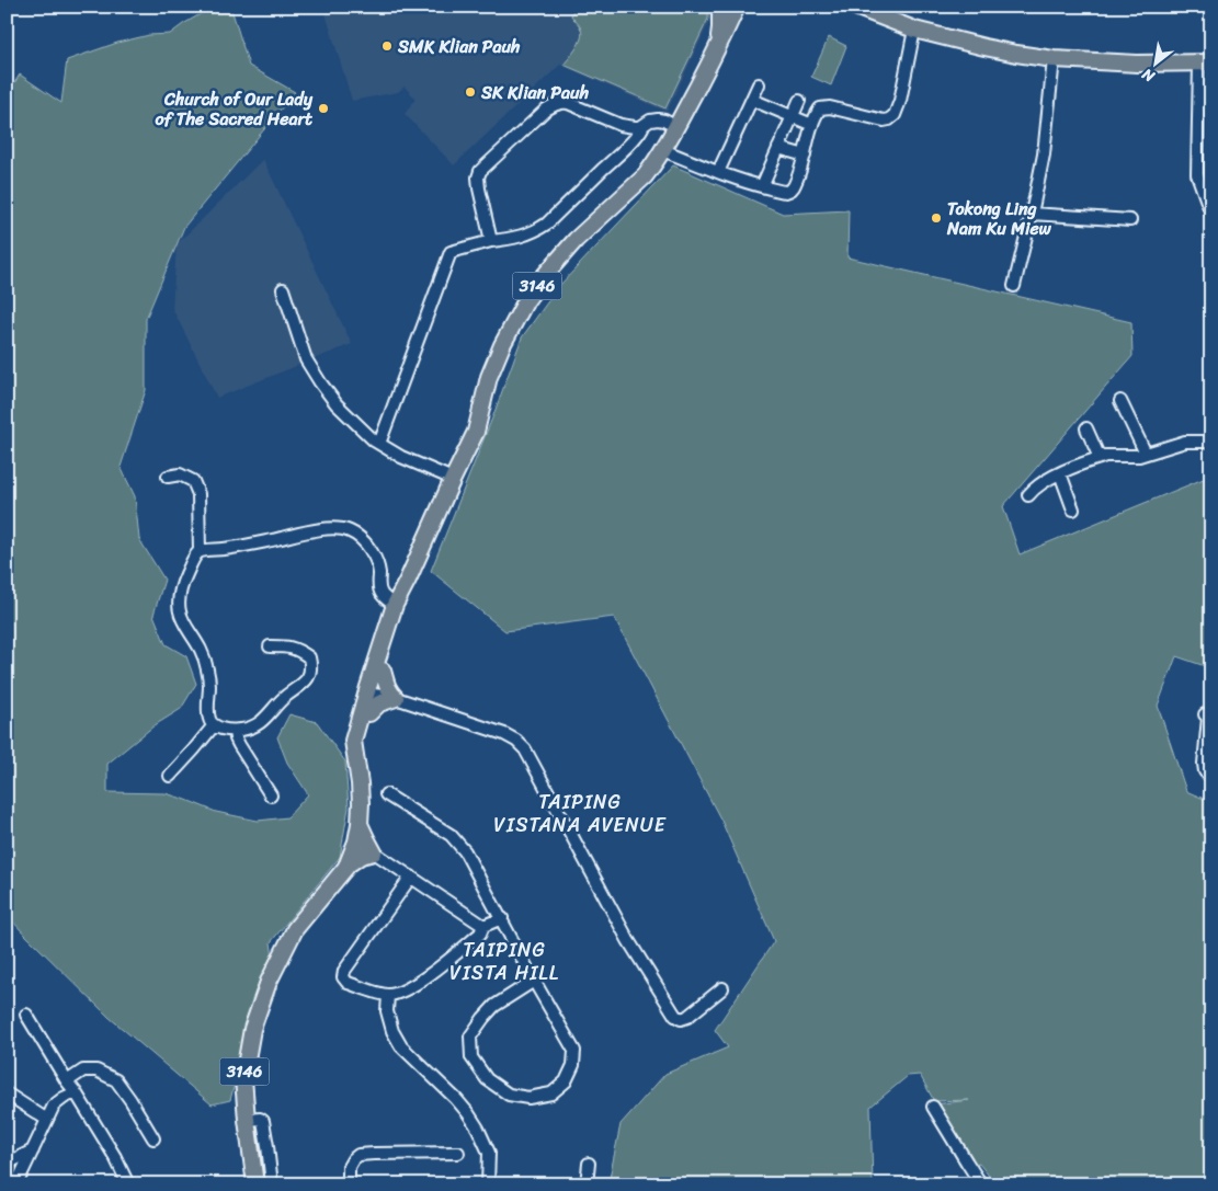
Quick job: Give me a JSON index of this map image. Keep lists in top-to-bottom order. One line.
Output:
{"streets":{"main road":["3146"]},"districts":["TAIPING VISTANA AVENUE","TAIPING VISTA HILL"],"places":["SMK Klian Pauh","SK Klian Pauh","Church of Our Lady of The Sacred Heart","Tokong Ling Nam Ku Miew"],"north":"bottom left"}
